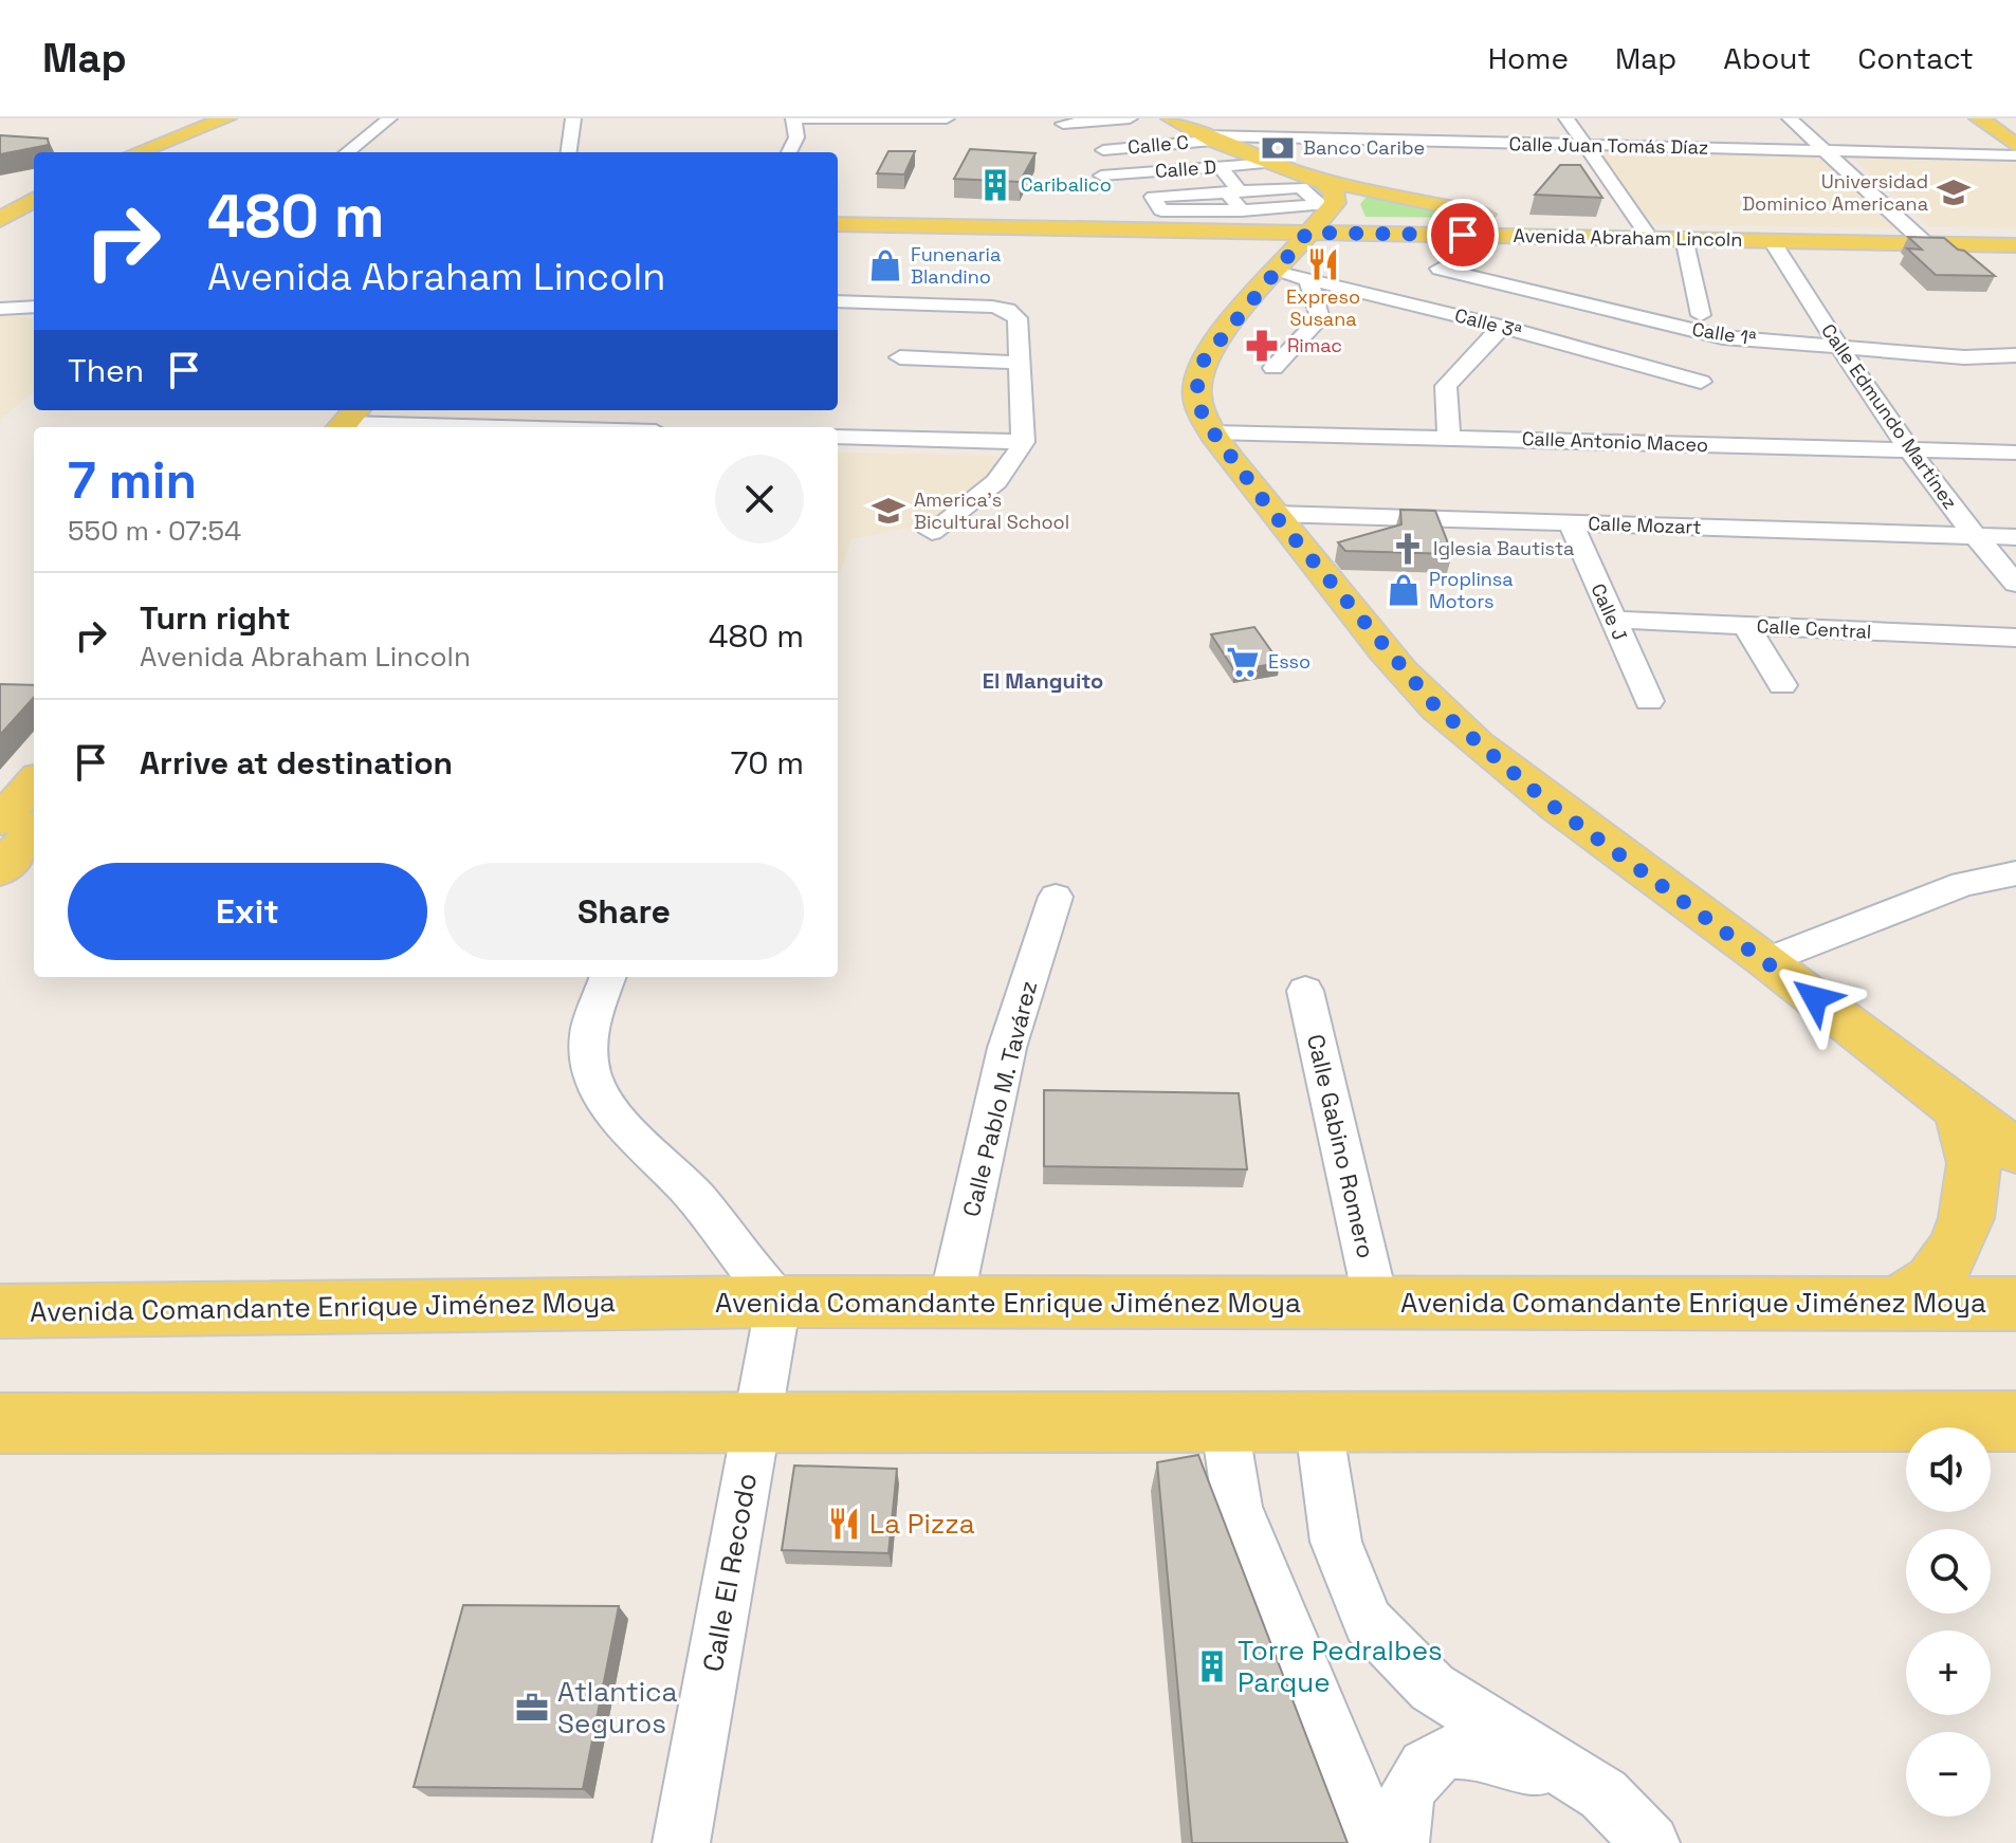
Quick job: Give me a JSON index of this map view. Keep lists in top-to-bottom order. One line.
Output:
{"streets":{"main road":["Avenida Abraham Lincoln","Avenida Comandante Enrique Jiménez Moya"],"street":["Calle C","Calle Juan Tomás Díaz","Calle D","Calle 3ª","Calle 1ª","Calle Edmundo Martínez","Calle Antonio Maceo","Calle Mozart","Calle J","Calle Central","Calle Pablo M. Tavárez","Calle Gabino Romero","Calle El Recodo"]},"crossings":[["Calle C","Calle Juan Tomás Díaz"],["Avenida Abraham Lincoln","Calle Edmundo Martínez"],["Calle 1ª","Calle Edmundo Martínez"],["Calle Edmundo Martínez","Calle Antonio Maceo"],["Calle Edmundo Martínez","Calle Mozart"],["Calle Mozart","Calle J"],["Calle J","Calle Central"],["Calle Pablo M. Tavárez","Avenida Comandante Enrique Jiménez Moya"],["Calle Gabino Romero","Avenida Comandante Enrique Jiménez Moya"],["Avenida Comandante Enrique Jiménez Moya","Calle El Recodo"]],"districts":["El Manguito"],"places":{"bank":["Banco Caribe"],"building":["Caribalico","Torre Pedralbes Parque"],"school or university":["Universidad Dominico Americana","America's Bicultural School"],"restaurant":["Expreso Susana","La Pizza"],"shop":["Funenaria Blandino","Proplinsa Motors"],"pharmacy":["Rimac"],"church":["Iglesia Bautista"],"supermarket":["Esso"],"office":["Atlantica Seguros"]},"page":{"header":"Map","nav":["Home","Map","About","Contact"],"turn":["480 m","Avenida Abraham Lincoln"],"then":"Then","heading":["7 min","550 m · 07:54"],"list":[{"name":"Turn right","note":"Avenida Abraham Lincoln","value":"480 m"},{"name":"Arrive at destination","value":"70 m"}],"buttons":["Exit","Share"],"map_buttons":["+","−"]}}
